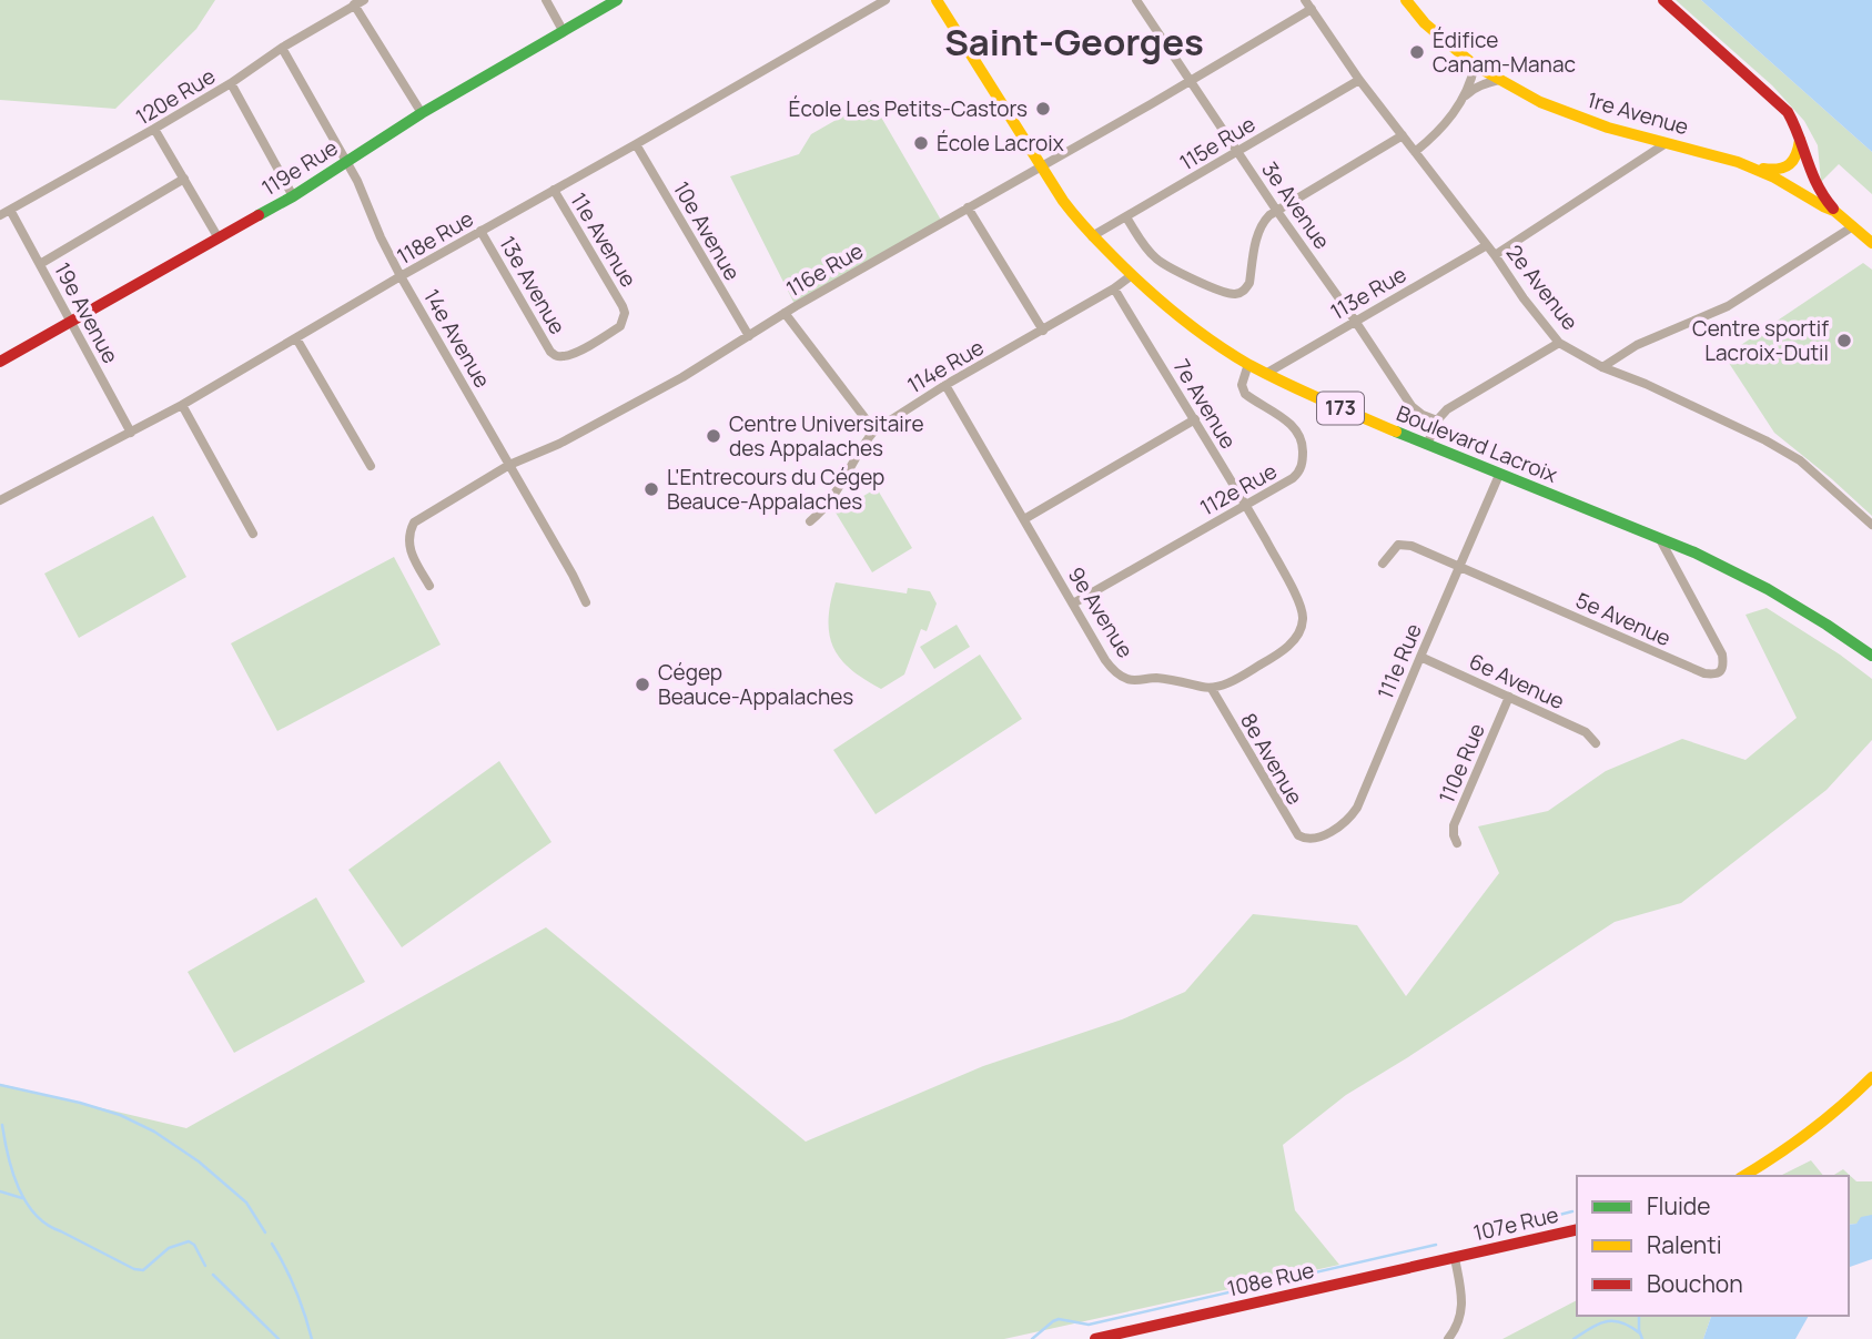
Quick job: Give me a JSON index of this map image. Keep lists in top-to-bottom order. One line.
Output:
{"streets":{"main road":["1re Avenue","119e Rue","173","Boulevard Lacroix","107e Rue","108e Rue"],"street":["120e Rue","115e Rue","3e Avenue","10e Avenue","118e Rue","11e Avenue","116e Rue","13e Avenue","2e Avenue","113e Rue","19e Avenue","14e Avenue","114e Rue","7e Avenue","112e Rue","9e Avenue","5e Avenue","111e Rue","6e Avenue","8e Avenue","110e Rue"]},"crossings":[["120e Rue","19e Avenue"],["120e Rue","14e Avenue"],["115e Rue","3e Avenue"],["115e Rue","2e Avenue"],["115e Rue","Boulevard Lacroix"],["119e Rue","19e Avenue"],["119e Rue","14e Avenue"],["3e Avenue","116e Rue"],["3e Avenue","113e Rue"],["10e Avenue","118e Rue"],["10e Avenue","116e Rue"],["118e Rue","11e Avenue"],["118e Rue","13e Avenue"],["118e Rue","19e Avenue"],["118e Rue","14e Avenue"],["11e Avenue","13e Avenue"],["116e Rue","2e Avenue"],["116e Rue","14e Avenue"],["116e Rue","Boulevard Lacroix"],["2e Avenue","113e Rue"],["113e Rue","Boulevard Lacroix"],["114e Rue","7e Avenue"],["114e Rue","Boulevard Lacroix"],["114e Rue","9e Avenue"],["7e Avenue","112e Rue"],["7e Avenue","9e Avenue"],["7e Avenue","8e Avenue"],["Boulevard Lacroix","112e Rue"],["Boulevard Lacroix","5e Avenue"],["Boulevard Lacroix","111e Rue"],["112e Rue","9e Avenue"],["9e Avenue","8e Avenue"],["5e Avenue","111e Rue"],["111e Rue","6e Avenue"],["111e Rue","8e Avenue"],["6e Avenue","110e Rue"],["107e Rue","108e Rue"]],"districts":["Saint-Georges"],"places":["Édifice Canam-Manac","École Les Petits-Castors","École Lacroix","Centre sportif Lacroix-Dutil","Centre Universitaire des Appalaches","L'Entrecours du Cégep Beauce-Appalaches","Cégep Beauce-Appalaches"],"legend":["Fluide","Ralenti","Bouchon"]}
